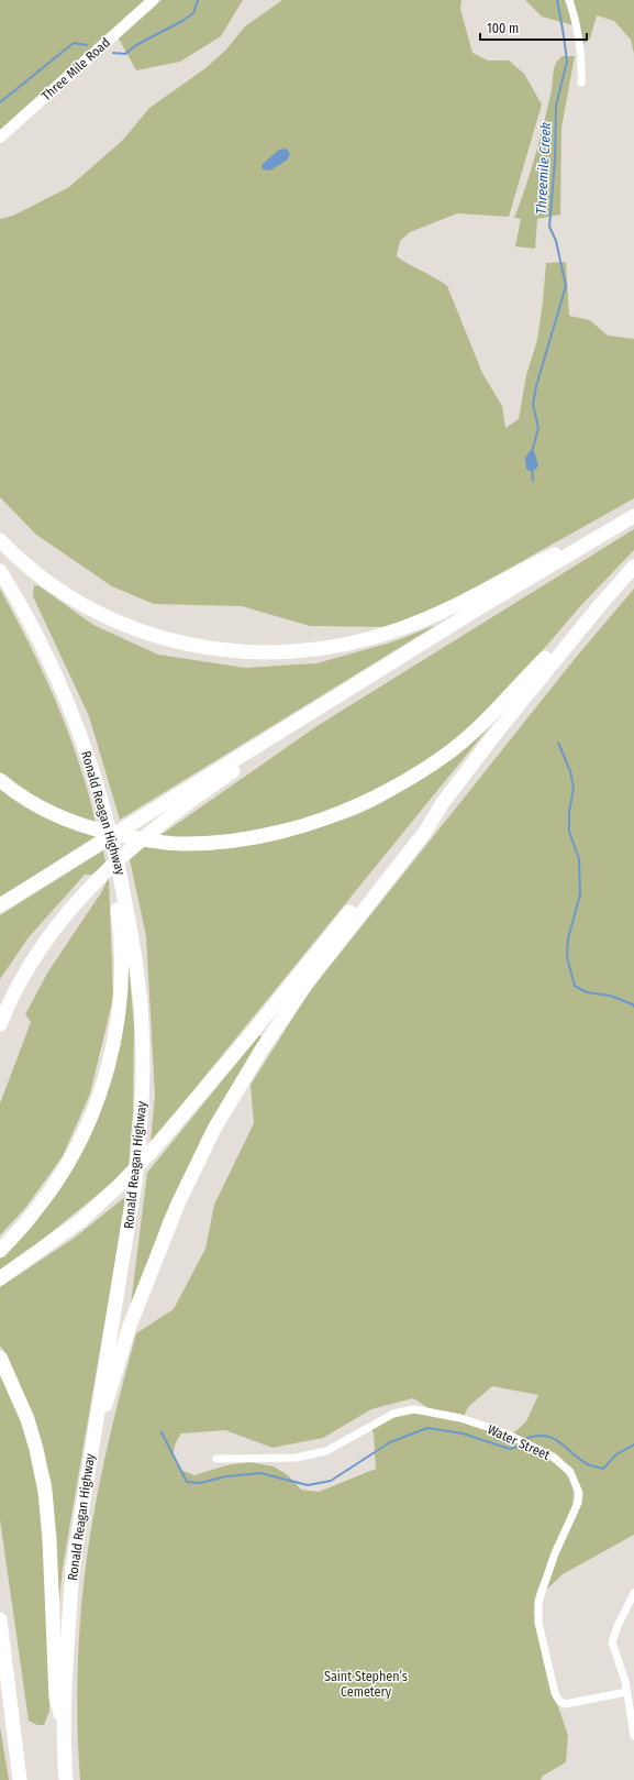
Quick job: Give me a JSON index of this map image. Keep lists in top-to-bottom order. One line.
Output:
{"streets":{"highway":["Ronald Reagan Highway"],"street":["Three Mile Road","Water Street"]},"water":["Threemile Creek"],"parks":["Saint Stephen’s Cemetery"],"scale_bar":"100 m"}
